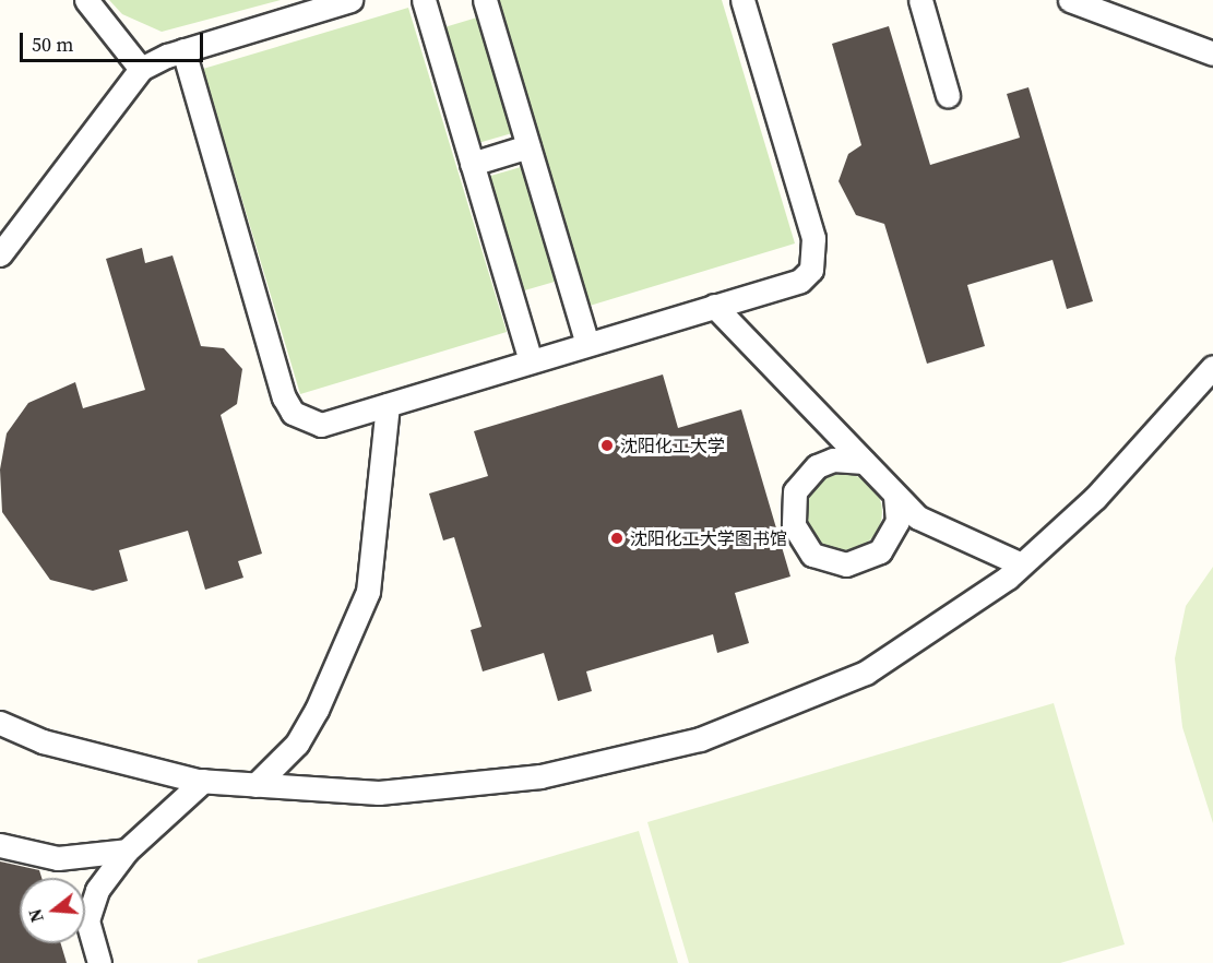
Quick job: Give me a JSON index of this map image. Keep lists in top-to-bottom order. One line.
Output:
{"places":["沈阳化工大学","沈阳化工大学图书馆"],"scale_bar":"50 m","north":"left"}
